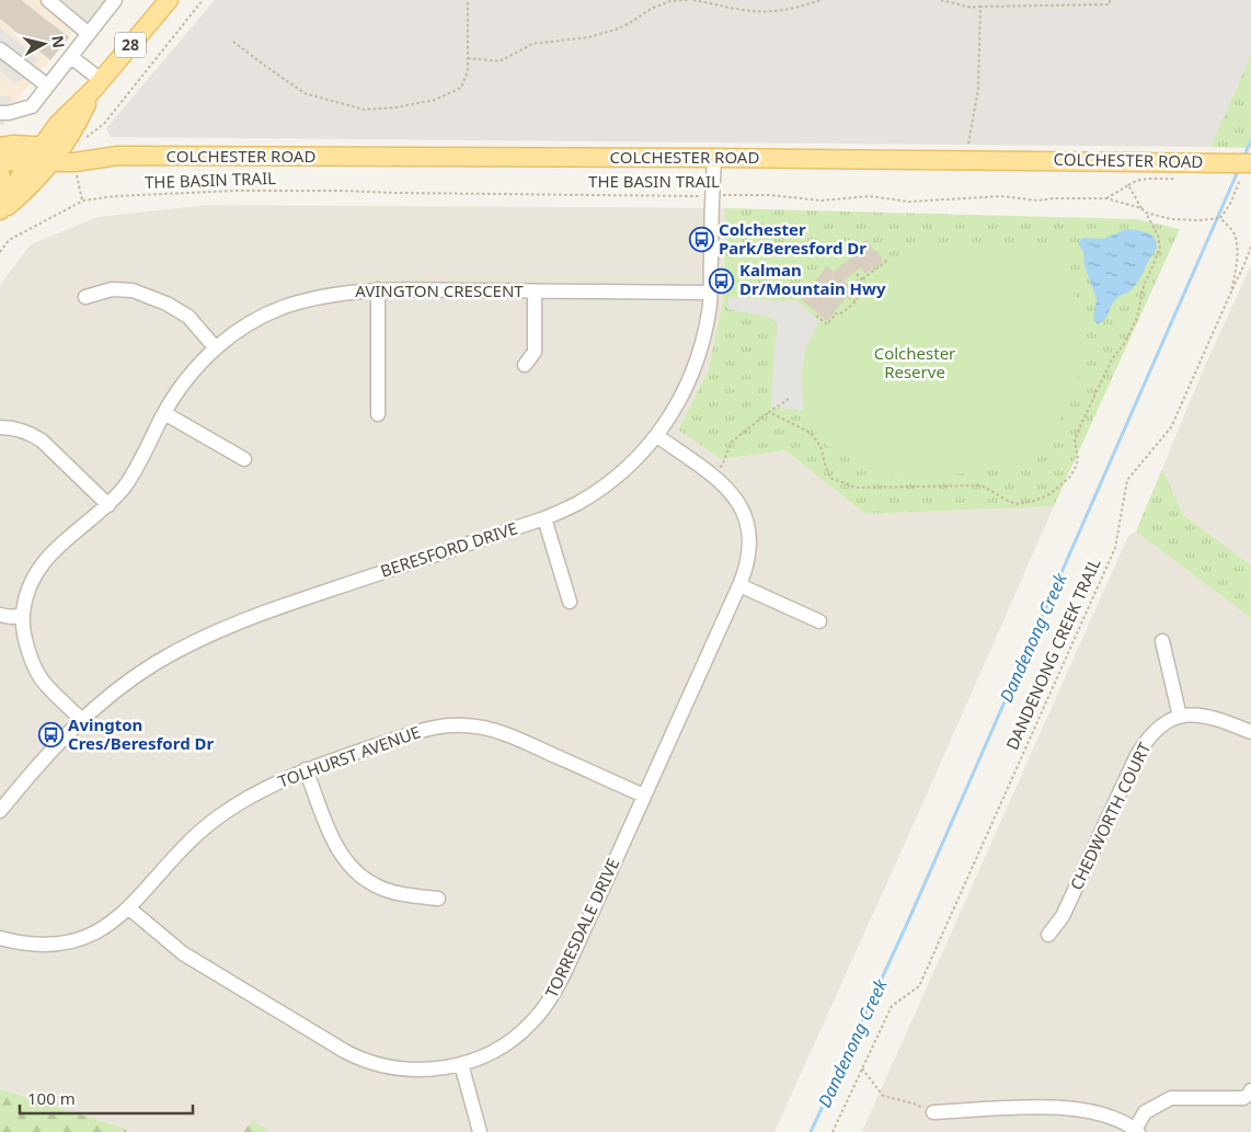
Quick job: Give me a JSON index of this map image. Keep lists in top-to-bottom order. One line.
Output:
{"streets":{"main road":["28","COLCHESTER ROAD"],"street":["AVINGTON CRESCENT","BERESFORD DRIVE","TOLHURST AVENUE","CHEDWORTH COURT","TORRESDALE DRIVE"],"path":["THE BASIN TRAIL","DANDENONG CREEK TRAIL"]},"crossings":[["28","COLCHESTER ROAD"],["COLCHESTER ROAD","BERESFORD DRIVE"],["THE BASIN TRAIL","BERESFORD DRIVE"],["AVINGTON CRESCENT","BERESFORD DRIVE"],["BERESFORD DRIVE","TORRESDALE DRIVE"],["TOLHURST AVENUE","TORRESDALE DRIVE"]],"water":["Dandenong Creek"],"parks":["Colchester Reserve"],"places":{"bus stop":["Colchester Park/Beresford Dr","Kalman Dr/Mountain Hwy","Avington Cres/Beresford Dr"]},"scale_bar":"100 m","north":"right"}
